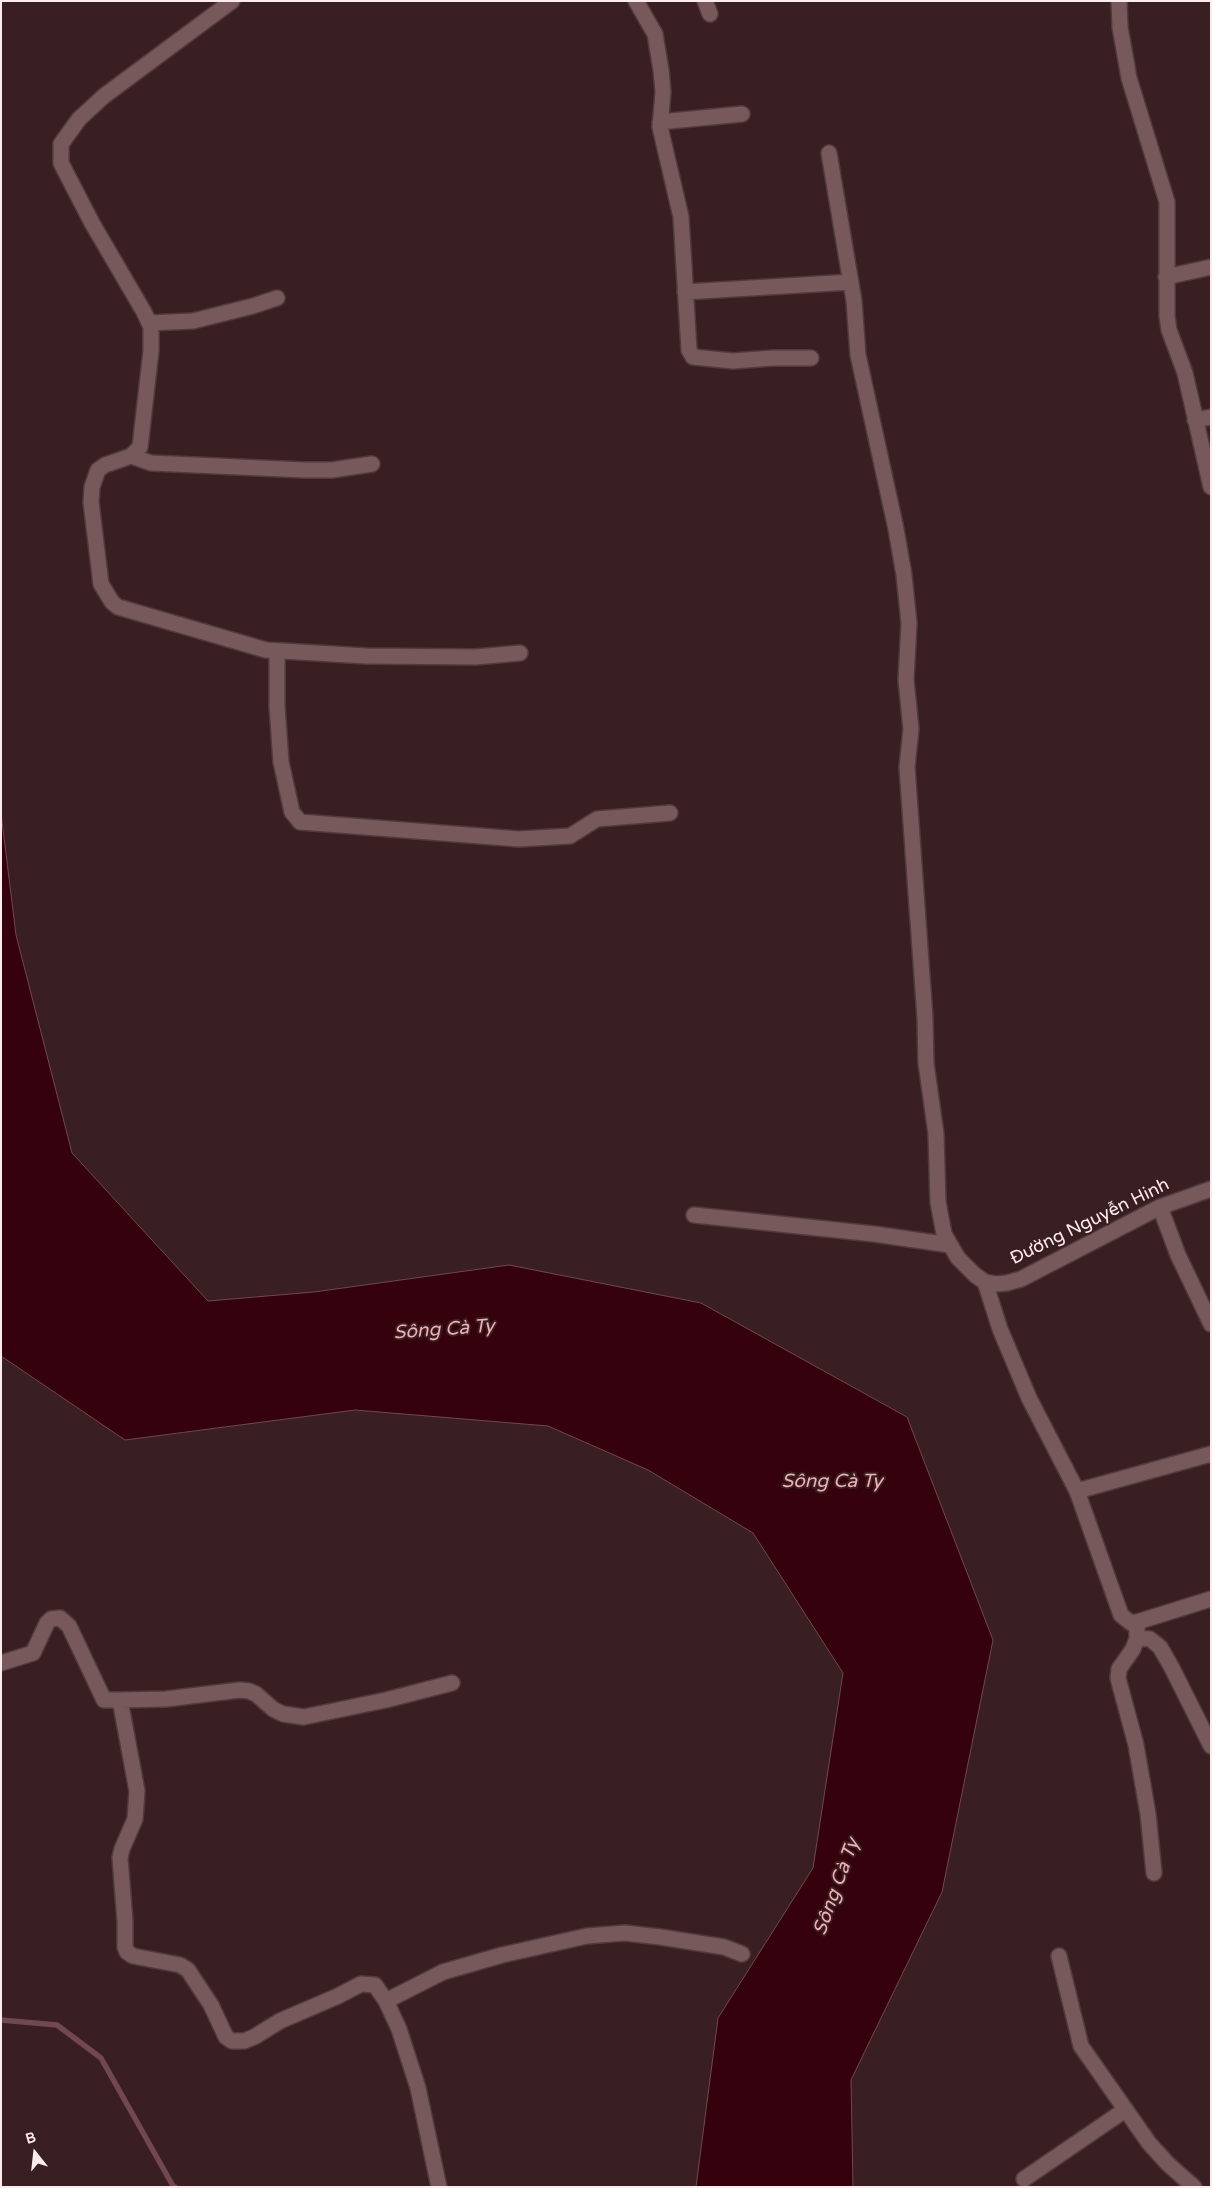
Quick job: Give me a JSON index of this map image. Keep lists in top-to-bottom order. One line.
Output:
{"streets":{"street":["Đường Nguyễn Hinh"]},"water":["Sông Cà Ty"],"north":"top"}
